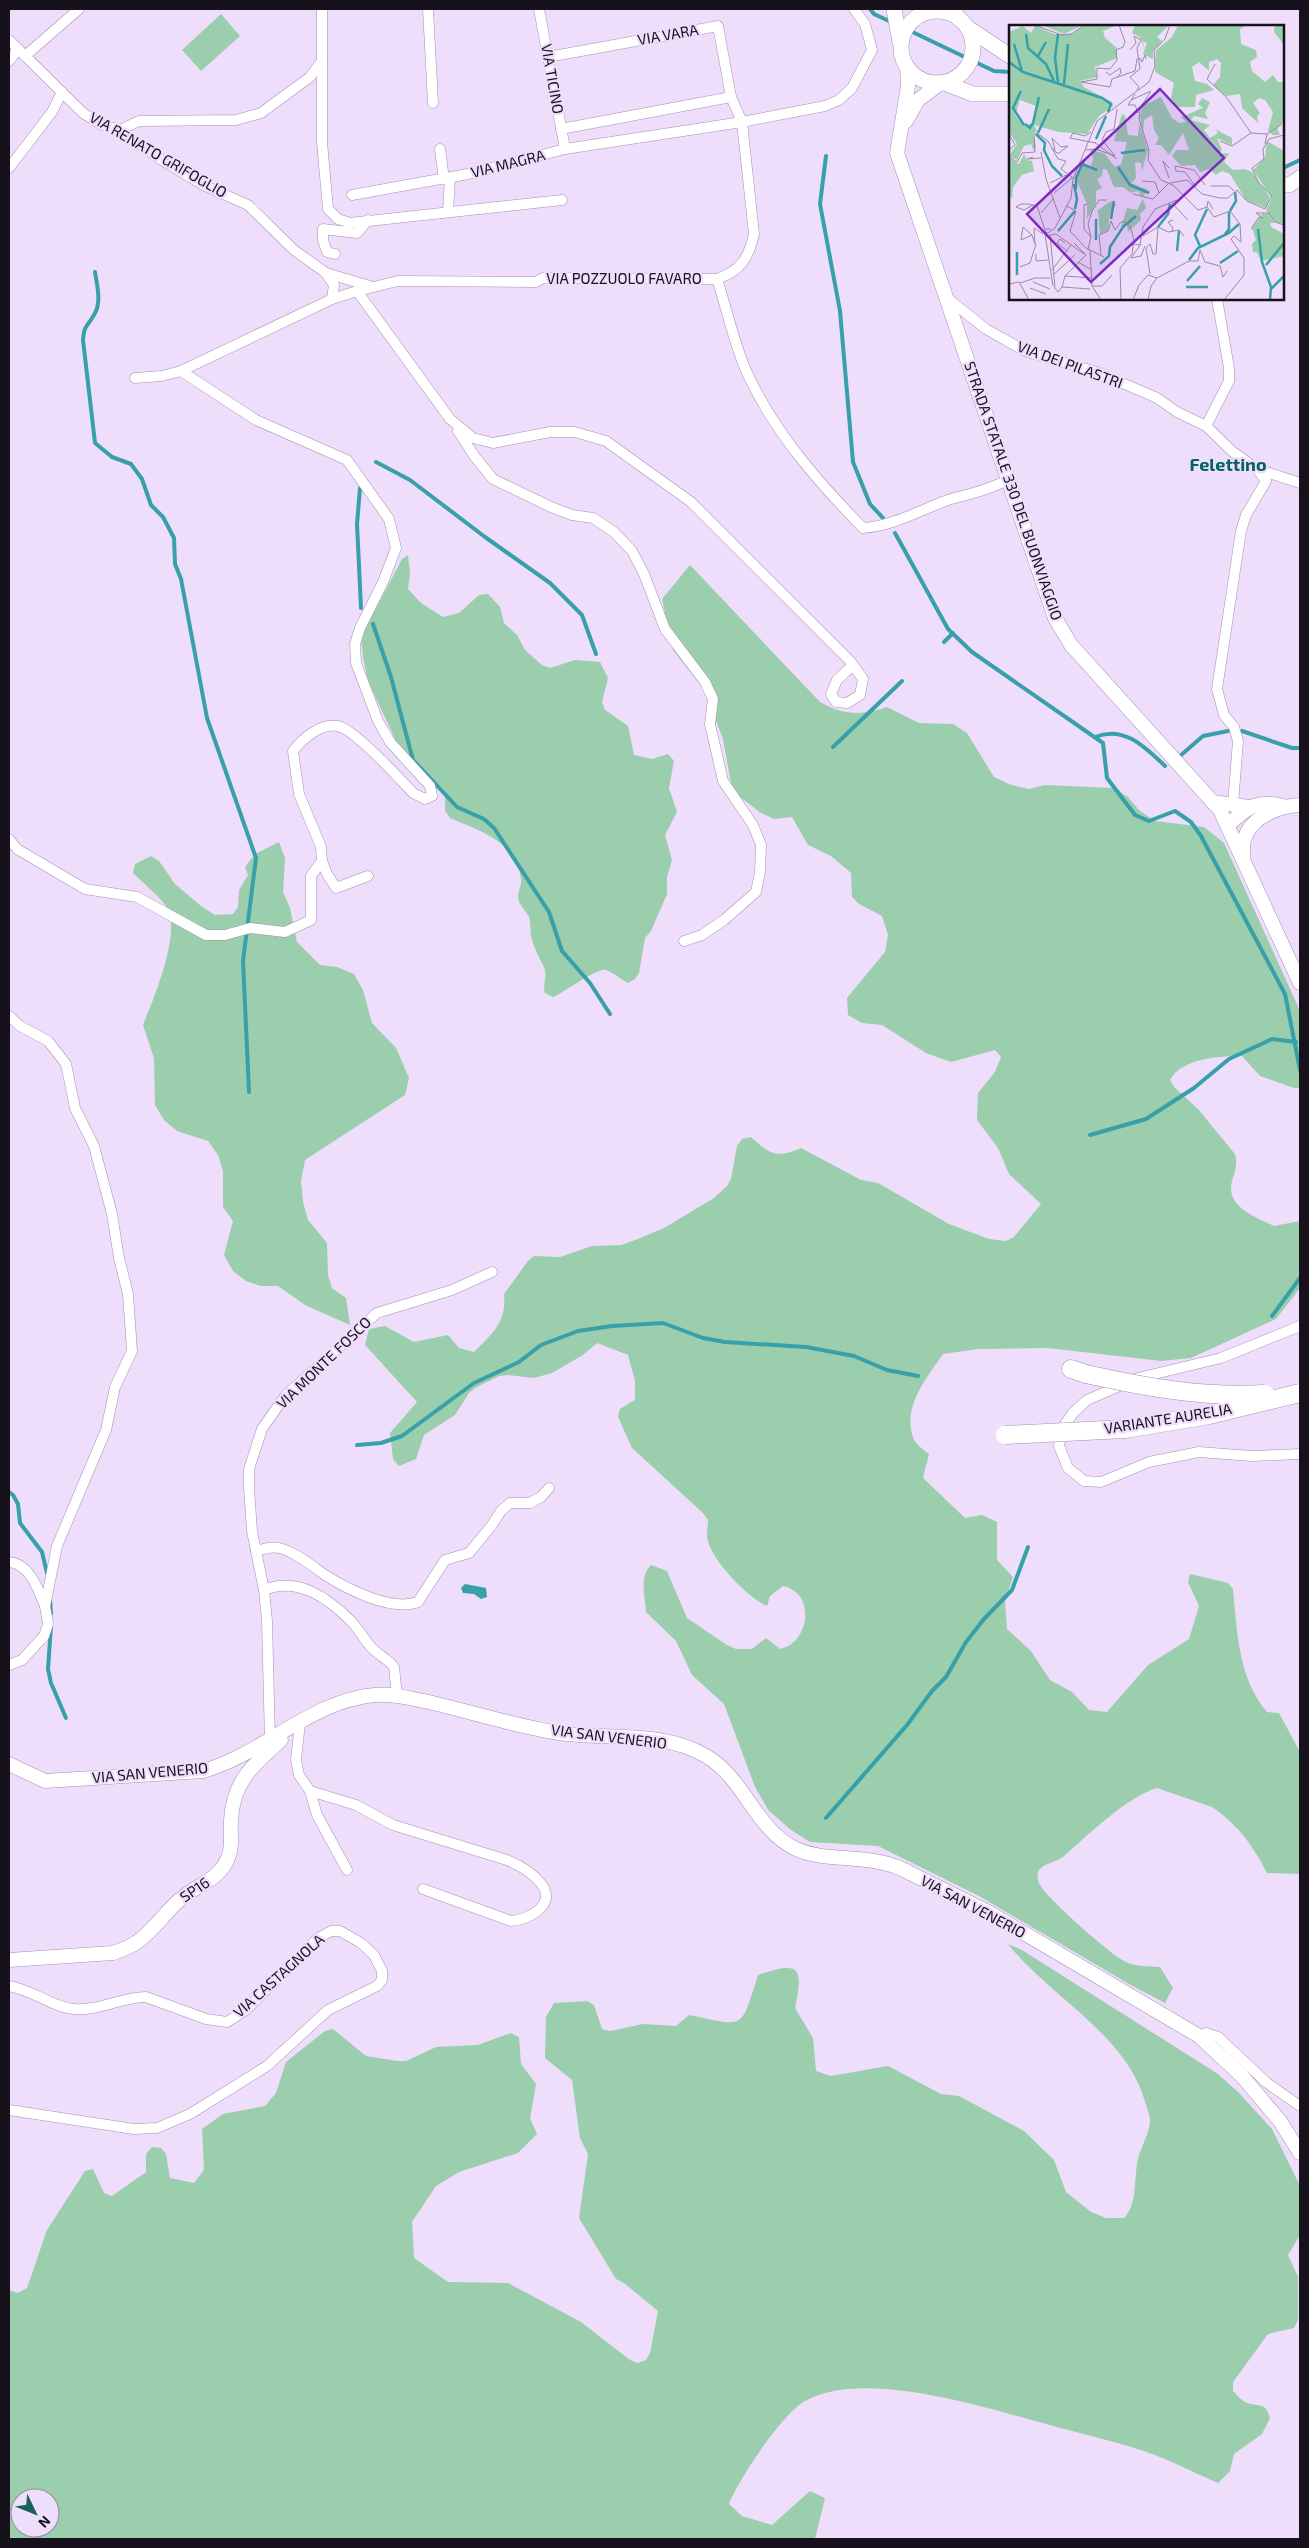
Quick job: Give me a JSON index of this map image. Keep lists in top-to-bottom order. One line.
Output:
{"streets":{"highway":["VARIANTE AURELIA"],"street":["VIA VARA","VIA TICINO","VIA RENATO GRIFOGLIO","VIA MAGRA","VIA POZZUOLO FAVARO","VIA DEI PILASTRI","STRADA STATALE 330 DEL BUONVIAGGIO","VIA MONTE FOSCO","VIA SAN VENERIO","SP16","VIA CASTAGNOLA"]},"crossings":[["VIA VARA","VIA TICINO"],["VIA VARA","VIA POZZUOLO FAVARO"],["VIA TICINO","VIA MAGRA"],["VIA RENATO GRIFOGLIO","VIA POZZUOLO FAVARO"],["VIA POZZUOLO FAVARO","STRADA STATALE 330 DEL BUONVIAGGIO"],["VIA DEI PILASTRI","STRADA STATALE 330 DEL BUONVIAGGIO"],["VIA MONTE FOSCO","VIA SAN VENERIO"],["VIA SAN VENERIO","SP16"]],"districts":["Felettino"],"north":"bottom right"}
